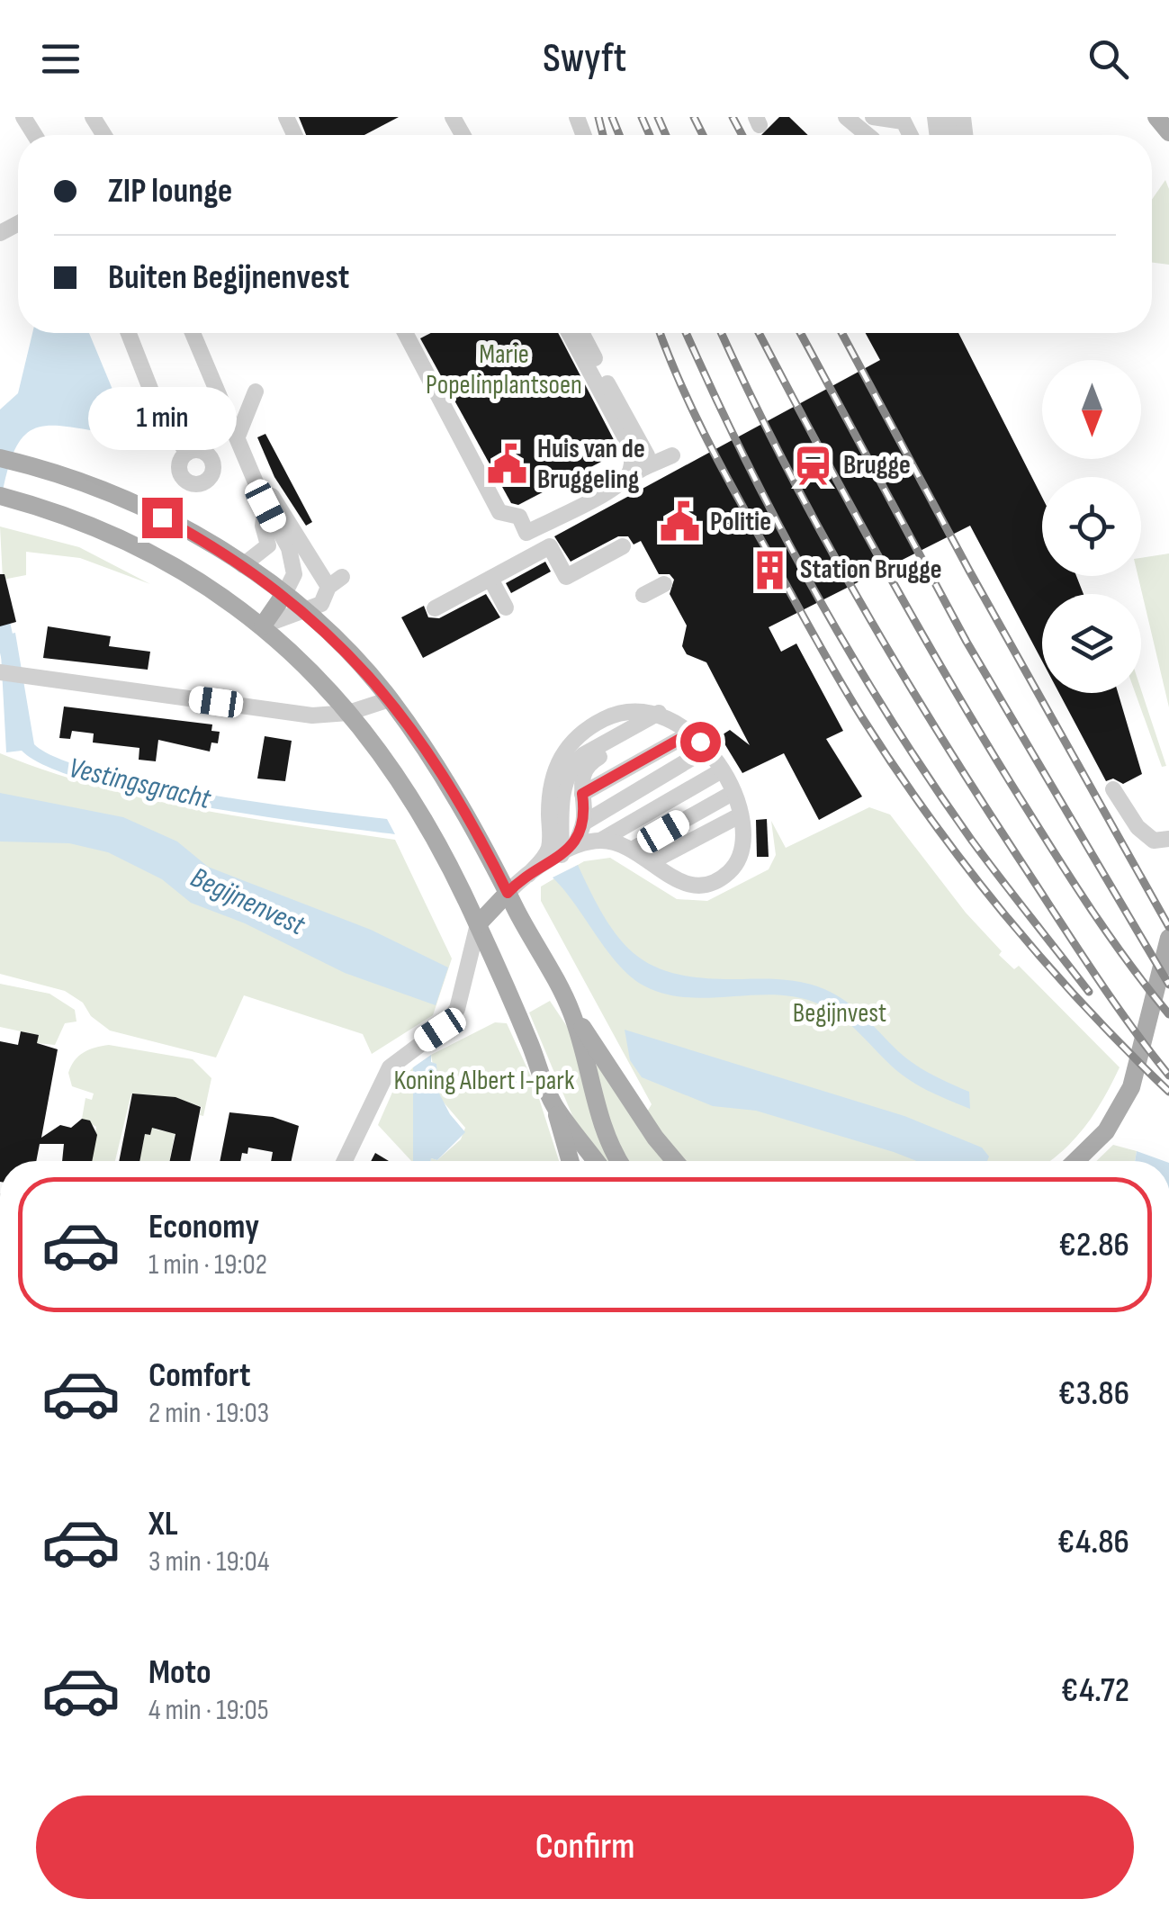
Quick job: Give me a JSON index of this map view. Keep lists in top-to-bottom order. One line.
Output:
{"water":["Vestingsgracht","Begijnenvest"],"parks":["Marie Popelinplantsoen","Begijnvest","Koning Albert I-park"],"places":{"public building":["Huis van de Bruggeling","Politie"],"station":["Brugge"],"building":["Station Brugge"]},"north":"bottom","page":{"header":"Swyft","banner":["ZIP lounge","Buiten Begijnenvest"],"bubble":"1 min","list":[{"name":"Economy","note":"1 min · 19:02","value":"€2.86"},{"name":"Comfort","note":"2 min · 19:03","value":"€3.86"},{"name":"XL","note":"3 min · 19:04","value":"€4.86"},{"name":"Moto","note":"4 min · 19:05","value":"€4.72"}],"buttons":"Confirm"}}
